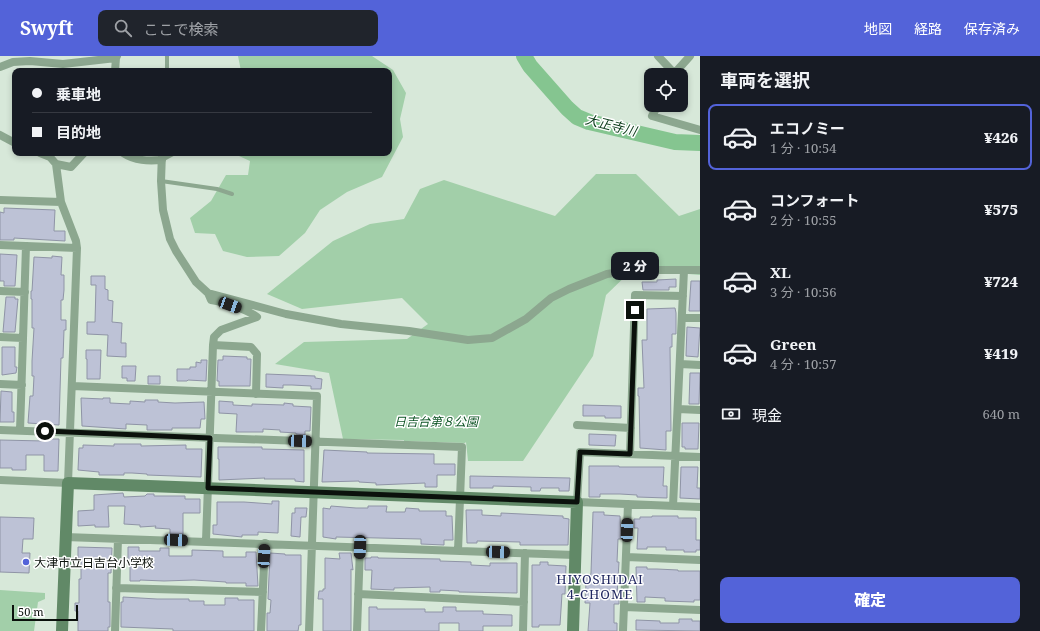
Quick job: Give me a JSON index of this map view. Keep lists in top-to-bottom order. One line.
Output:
{"districts":["HIYOSHIDAI 4-CHOME"],"water":["大正寺川"],"parks":["日吉台第８公園"],"places":["大津市立日吉台小学校"],"scale_bar":"50 m","page":{"header":"Swyft","search":"ここで検索","nav":["地図","経路","保存済み"],"heading":"車両を選択","banner":["乗車地","目的地"],"list":[{"name":"エコノミー","note":"1 分 · 10:54","value":"¥426"},{"name":"コンフォート","note":"2 分 · 10:55","value":"¥575"},{"name":"XL","note":"3 分 · 10:56","value":"¥724"},{"name":"Green","note":"4 分 · 10:57","value":"¥419"}],"bubble":"2 分","pay":["現金","640 m"],"buttons":"確定","scale":"50 m"}}
